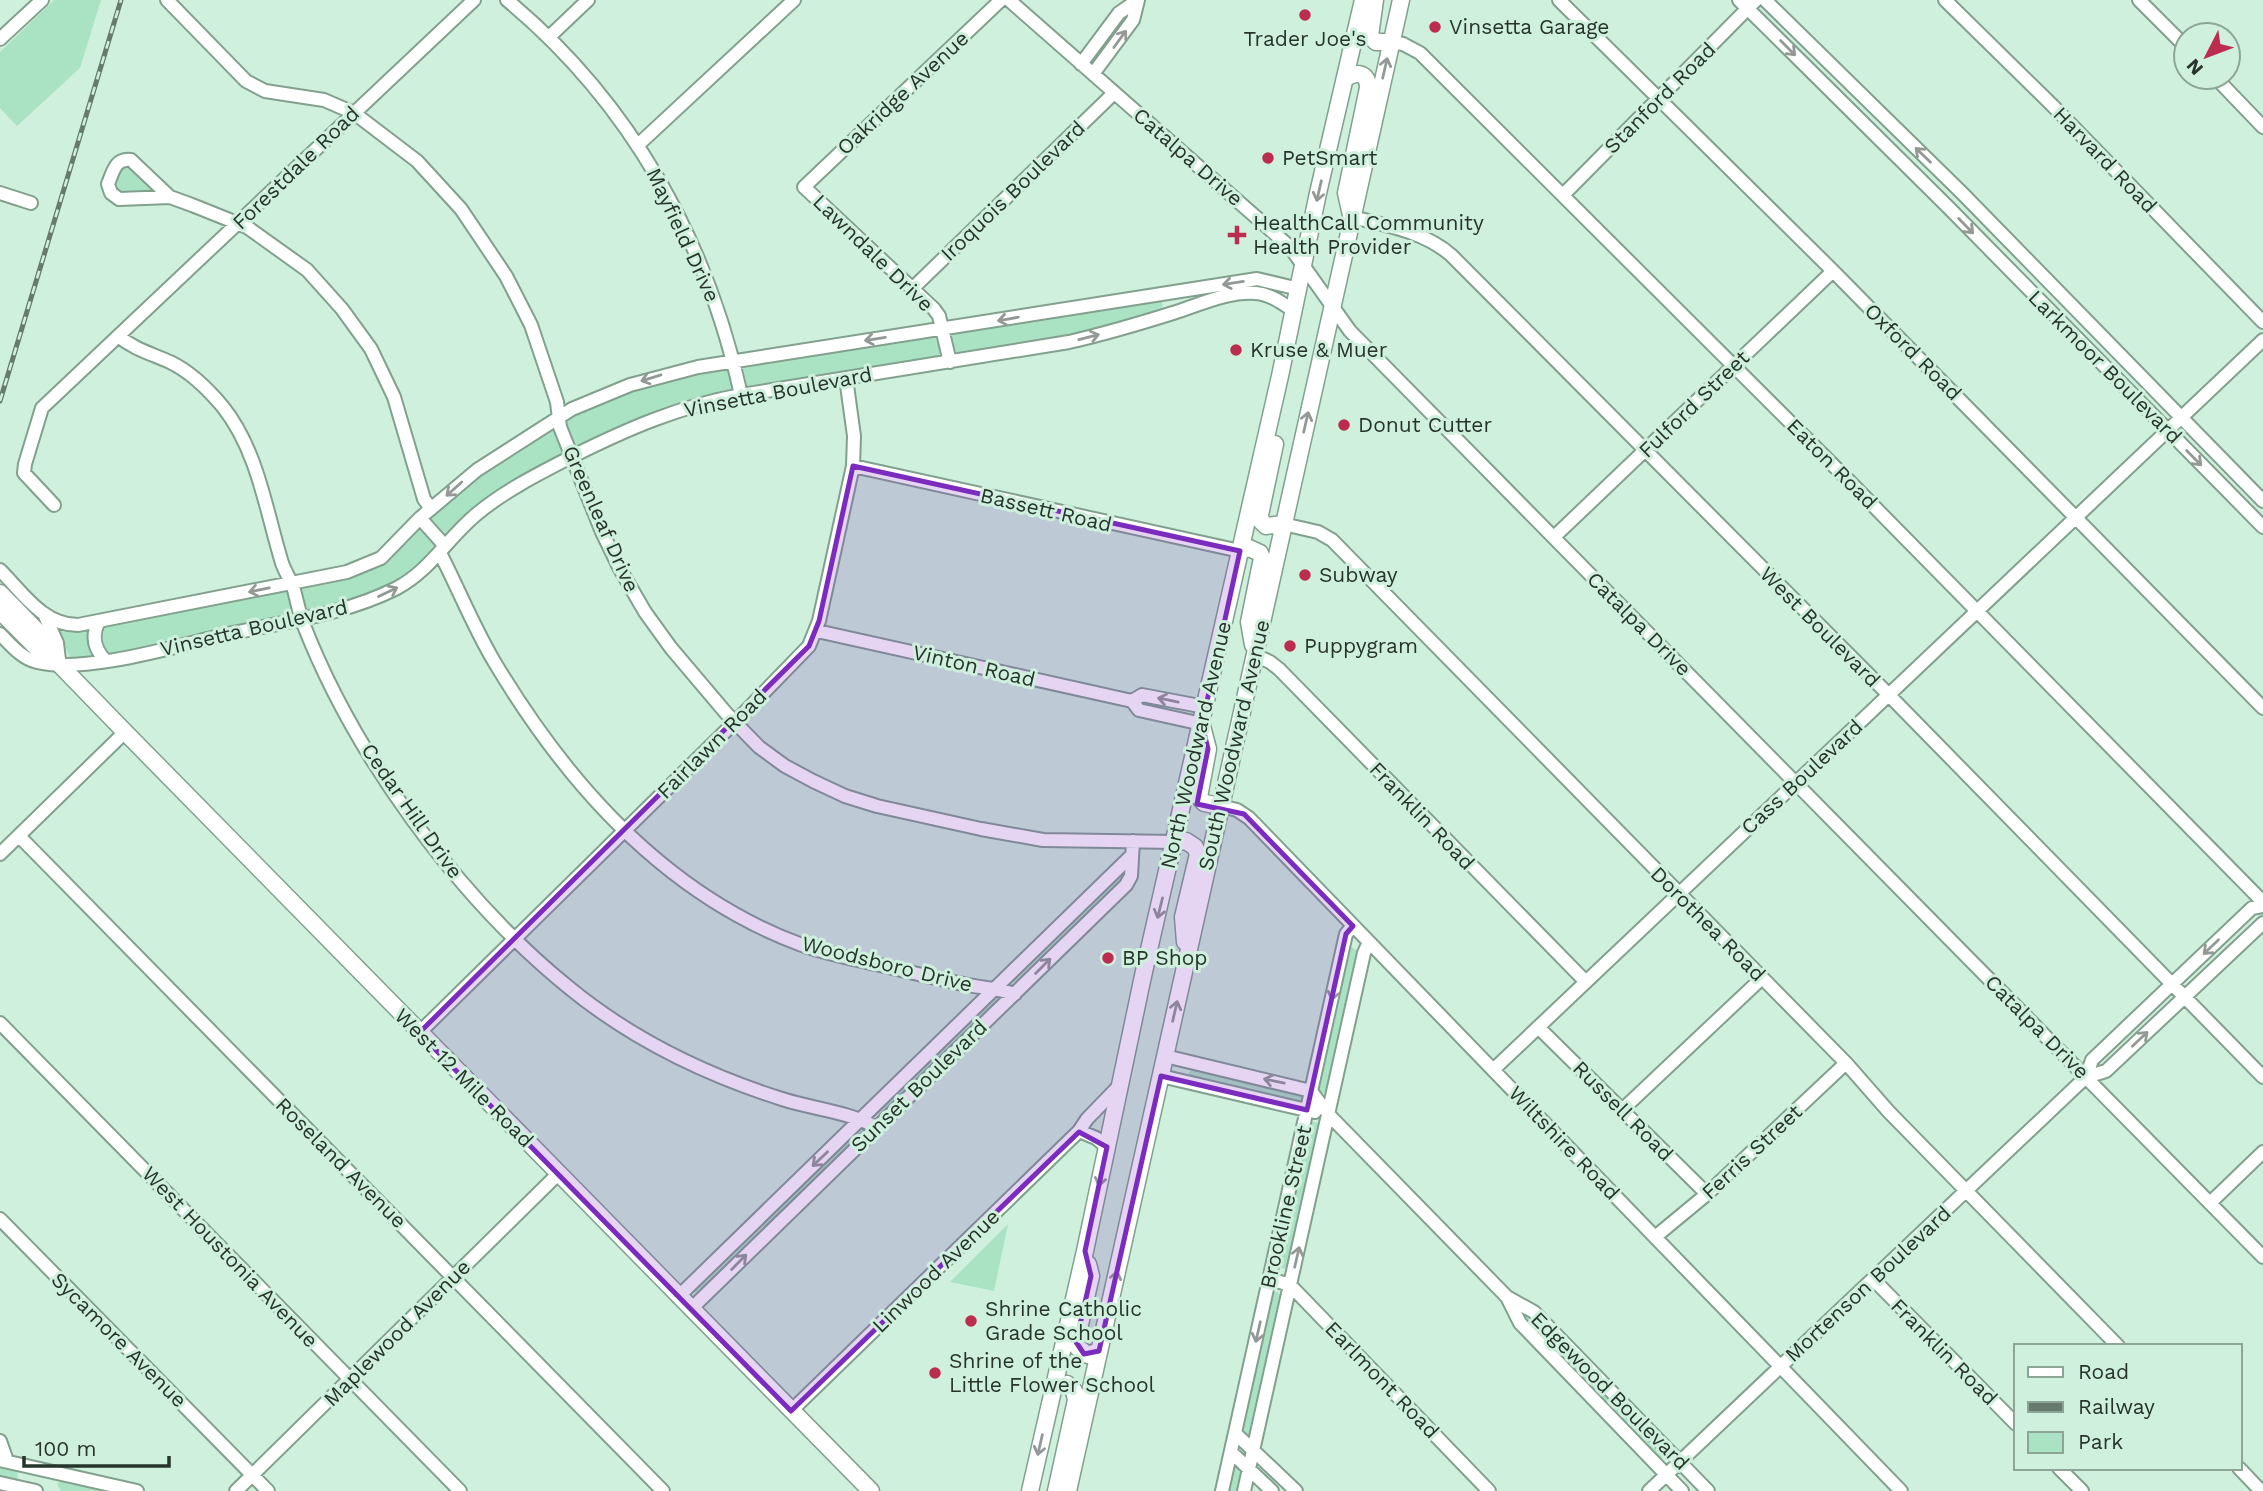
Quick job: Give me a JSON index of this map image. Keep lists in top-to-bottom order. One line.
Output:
{"streets":{"main road":["North Woodward Avenue","South Woodward Avenue","West 12 Mile Road"],"street":["Oakridge Avenue","Stanford Road","Catalpa Drive","Harvard Road","Forestdale Road","Iroquois Boulevard","Mayfield Drive","Lawndale Drive","Oxford Road","Larkmoor Boulevard","Vinsetta Boulevard","Fulford Street","Eaton Road","Bassett Road","Greenleaf Drive","West Boulevard","Vinton Road","Fairlawn Road","Cass Boulevard","Cedar Hill Drive","Franklin Road","Dorothea Road","Woodsboro Drive","Sunset Boulevard","Russell Road","Wiltshire Road","Ferris Street","Roseland Avenue","Brookline Street","West Houstonia Avenue","Linwood Avenue","Mortenson Boulevard","Maplewood Avenue","Sycamore Avenue","Earlmont Road","Edgewood Boulevard"]},"crossings":[["Oakridge Avenue","Lawndale Drive"],["Stanford Road","Oxford Road"],["Stanford Road","Larkmoor Boulevard"],["Stanford Road","Eaton Road"],["Catalpa Drive","Iroquois Boulevard"],["Catalpa Drive","Fulford Street"],["Catalpa Drive","North Woodward Avenue"],["Catalpa Drive","South Woodward Avenue"],["Catalpa Drive","Cass Boulevard"],["Catalpa Drive","Mortenson Boulevard"],["Forestdale Road","Greenleaf Drive"],["Forestdale Road","Cedar Hill Drive"],["Iroquois Boulevard","Lawndale Drive"],["Mayfield Drive","Vinsetta Boulevard"],["Lawndale Drive","Vinsetta Boulevard"],["Oxford Road","Fulford Street"],["Oxford Road","Cass Boulevard"],["Larkmoor Boulevard","Cass Boulevard"],["Vinsetta Boulevard","Greenleaf Drive"],["Vinsetta Boulevard","Fairlawn Road"],["Vinsetta Boulevard","North Woodward Avenue"],["Vinsetta Boulevard","Cedar Hill Drive"],["Vinsetta Boulevard","Woodsboro Drive"],["Vinsetta Boulevard","West 12 Mile Road"],["Fulford Street","Eaton Road"],["Fulford Street","West Boulevard"],["Eaton Road","South Woodward Avenue"],["Eaton Road","Cass Boulevard"],["Eaton Road","Mortenson Boulevard"],["Bassett Road","Fairlawn Road"],["Bassett Road","North Woodward Avenue"],["Greenleaf Drive","Fairlawn Road"],["Greenleaf Drive","North Woodward Avenue"],["Greenleaf Drive","Sunset Boulevard"],["West Boulevard","South Woodward Avenue"],["West Boulevard","Cass Boulevard"],["West Boulevard","Mortenson Boulevard"],["Vinton Road","Fairlawn Road"],["Vinton Road","North Woodward Avenue"],["Fairlawn Road","Cedar Hill Drive"],["Fairlawn Road","Woodsboro Drive"],["Fairlawn Road","West 12 Mile Road"],["North Woodward Avenue","Linwood Avenue"],["South Woodward Avenue","Franklin Road"],["South Woodward Avenue","Dorothea Road"],["South Woodward Avenue","Wiltshire Road"],["Cass Boulevard","Franklin Road"],["Cass Boulevard","Dorothea Road"],["Cass Boulevard","Russell Road"],["Cass Boulevard","Wiltshire Road"],["Cedar Hill Drive","Sunset Boulevard"],["Franklin Road","Mortenson Boulevard"],["Dorothea Road","Ferris Street"],["Dorothea Road","Mortenson Boulevard"],["Woodsboro Drive","Sunset Boulevard"],["West 12 Mile Road","Sunset Boulevard"],["West 12 Mile Road","Linwood Avenue"],["West 12 Mile Road","Maplewood Avenue"],["Russell Road","Ferris Street"],["Wiltshire Road","Ferris Street"],["Wiltshire Road","Brookline Street"],["Wiltshire Road","Mortenson Boulevard"],["Roseland Avenue","Maplewood Avenue"],["Brookline Street","Earlmont Road"],["Brookline Street","Edgewood Boulevard"],["West Houstonia Avenue","Maplewood Avenue"],["Mortenson Boulevard","Edgewood Boulevard"],["Maplewood Avenue","Sycamore Avenue"]],"one_way":["North Woodward Avenue","South Woodward Avenue"],"places":{"other":["Trader Joe's","Vinsetta Garage","PetSmart","Kruse & Muer","Donut Cutter","Subway","Puppygram","BP Shop","Shrine Catholic Grade School","Shrine of the Little Flower School"],"health":["HealthCall Community Health Provider"]},"legend":["Road","Railway","Park"],"scale_bar":"100 m","north":"bottom left"}
